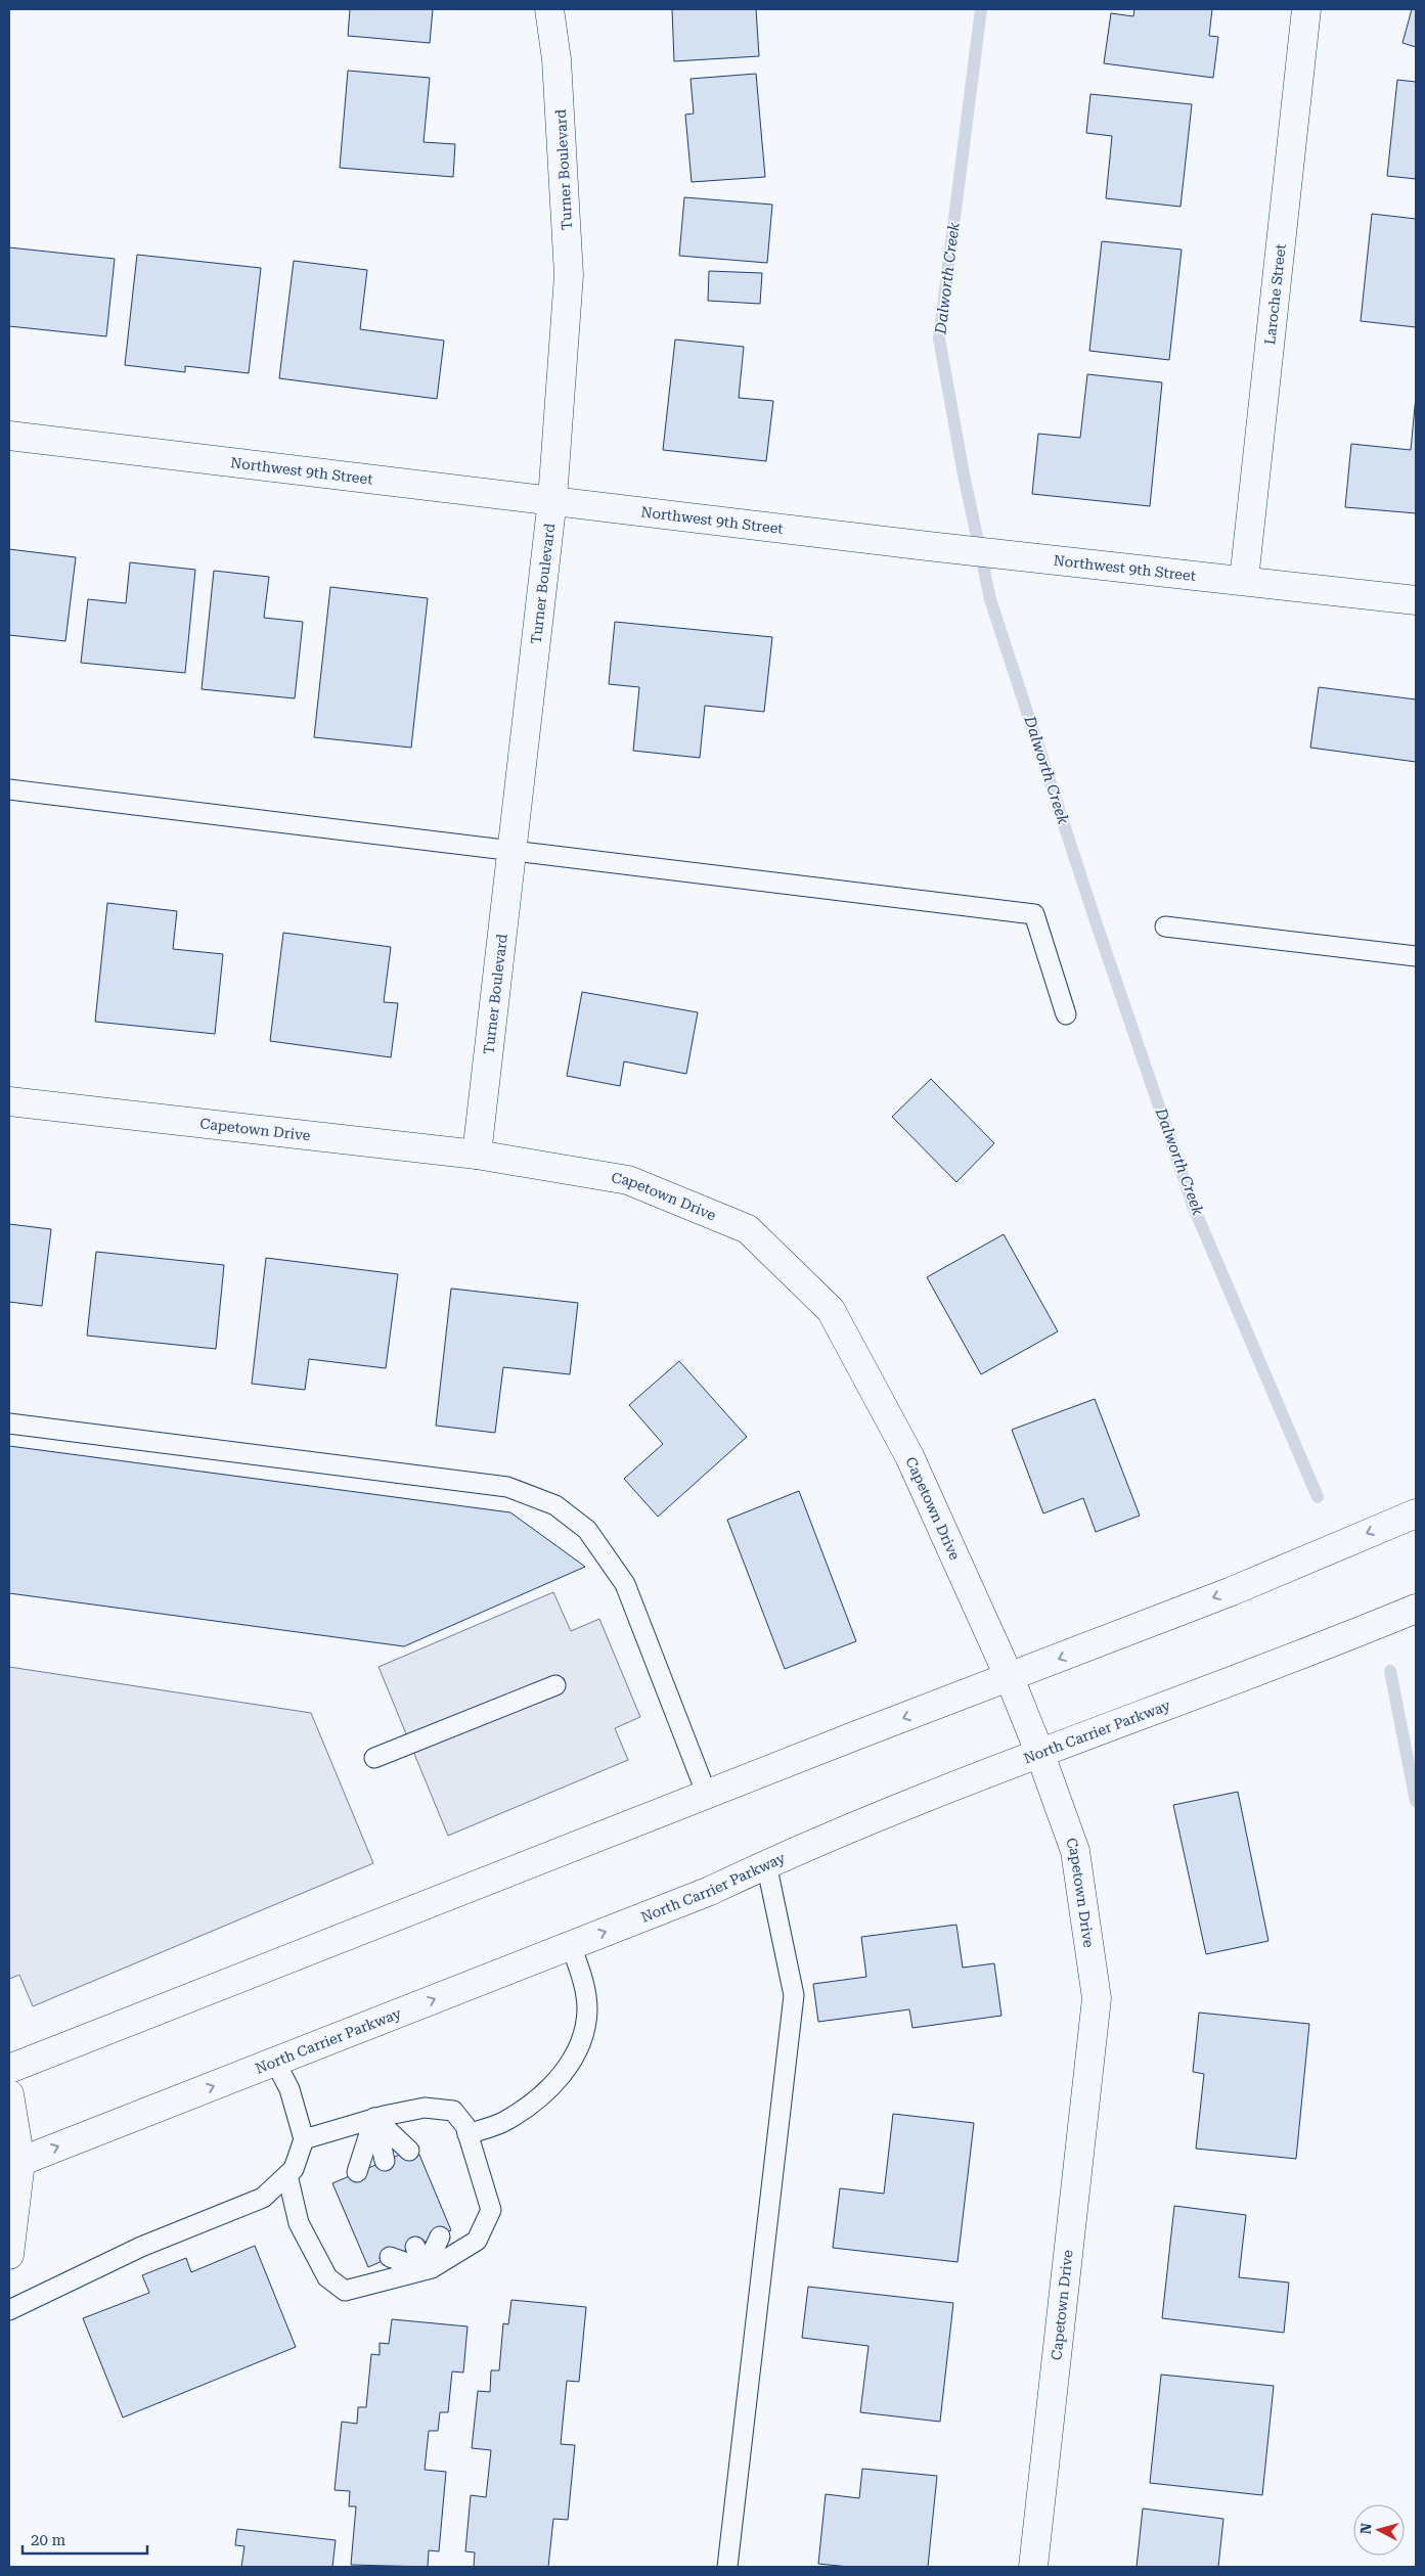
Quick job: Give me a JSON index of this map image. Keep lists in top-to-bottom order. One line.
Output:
{"streets":{"street":["Turner Boulevard","Laroche Street","Northwest 9th Street","Capetown Drive","North Carrier Parkway"]},"crossings":[["Turner Boulevard","Northwest 9th Street"],["Turner Boulevard","Capetown Drive"],["Laroche Street","Northwest 9th Street"],["Capetown Drive","North Carrier Parkway"]],"water":["Dalworth Creek"],"scale_bar":"20 m","north":"left"}
